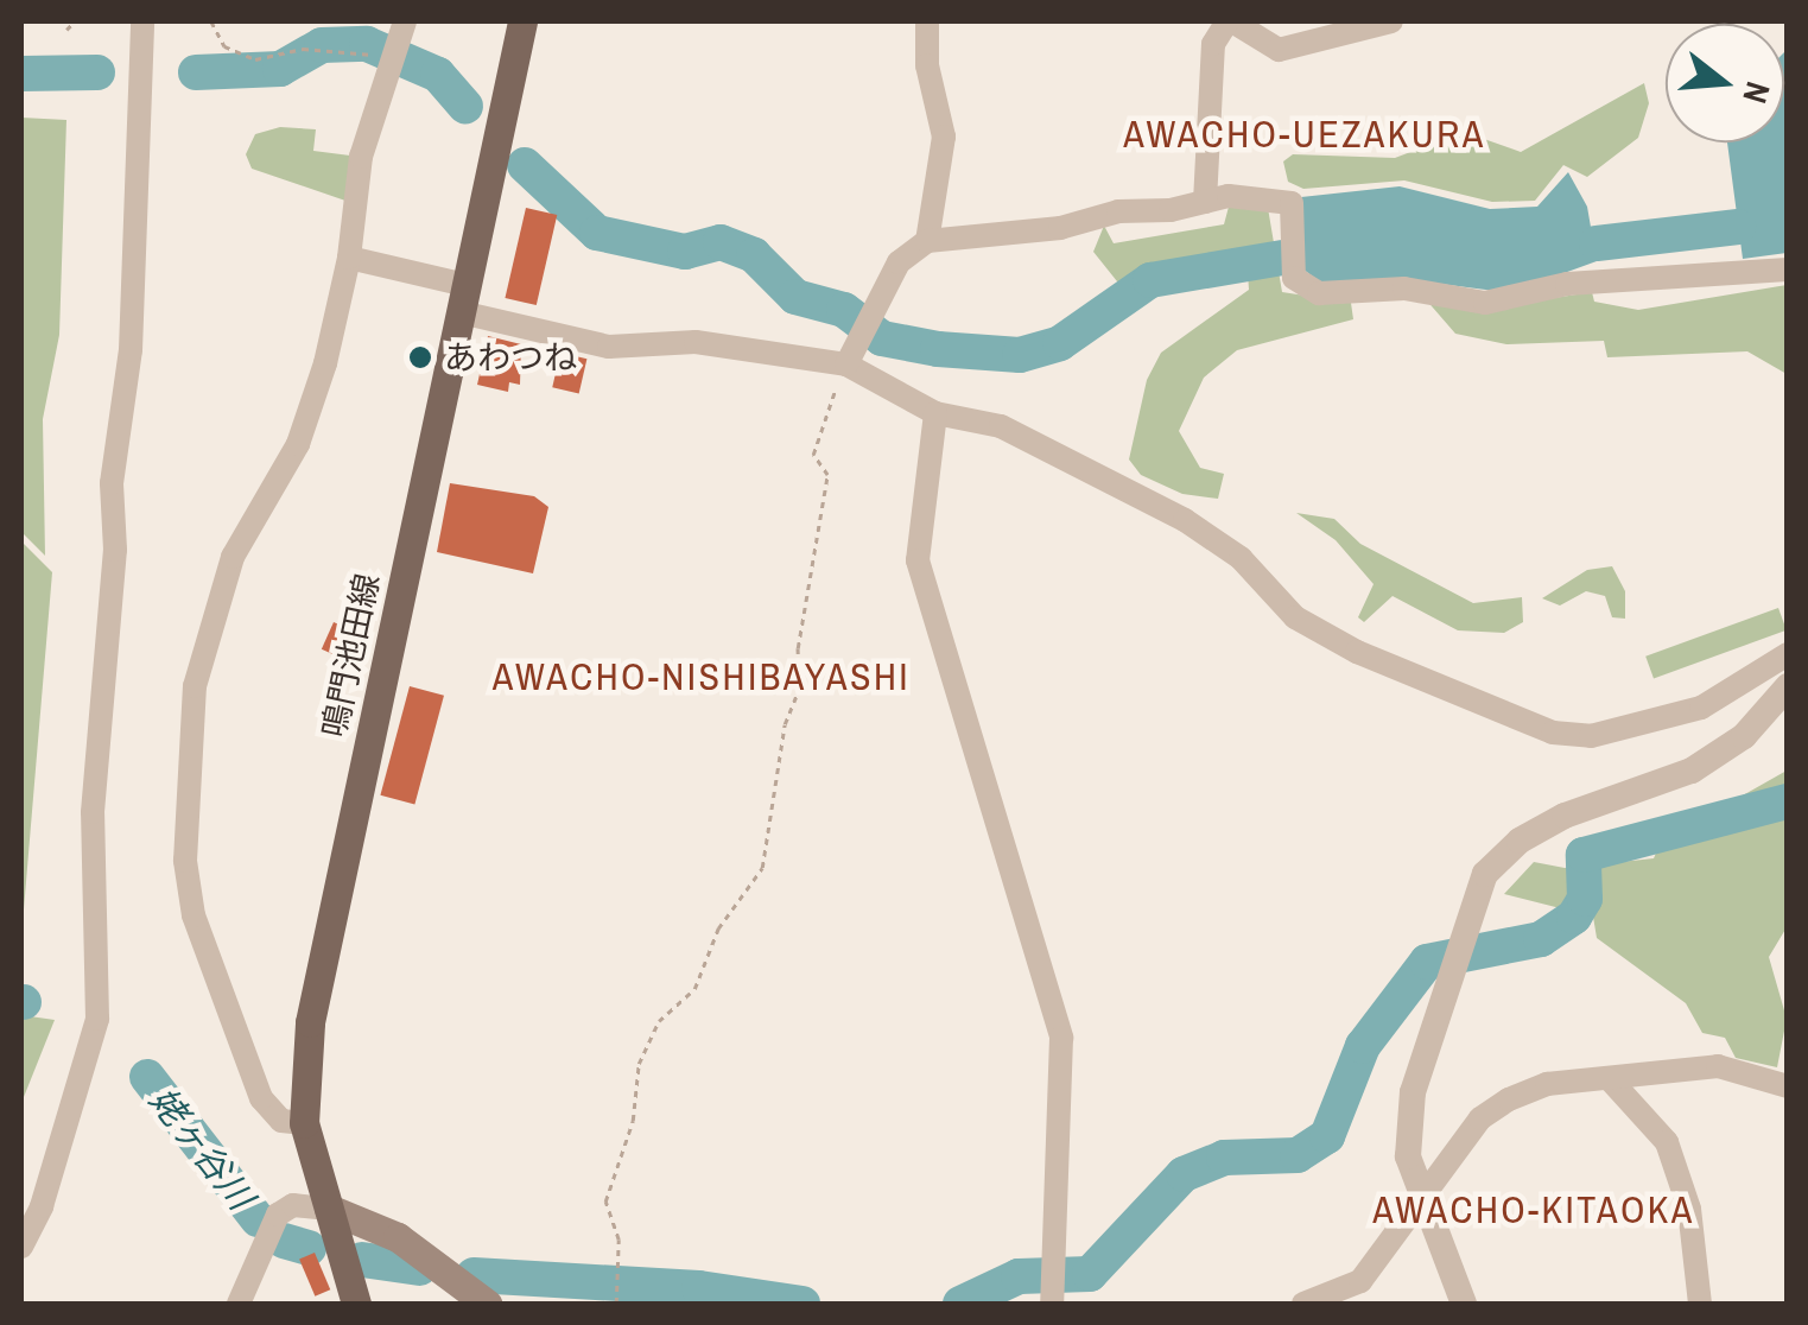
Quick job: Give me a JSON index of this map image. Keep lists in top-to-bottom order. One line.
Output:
{"streets":{"main road":["鳴門池田線"]},"districts":["AWACHO-UEZAKURA","AWACHO-NISHIBAYASHI","AWACHO-KITAOKA"],"water":["姥ヶ谷川"],"places":["あわつね"],"north":"right"}
